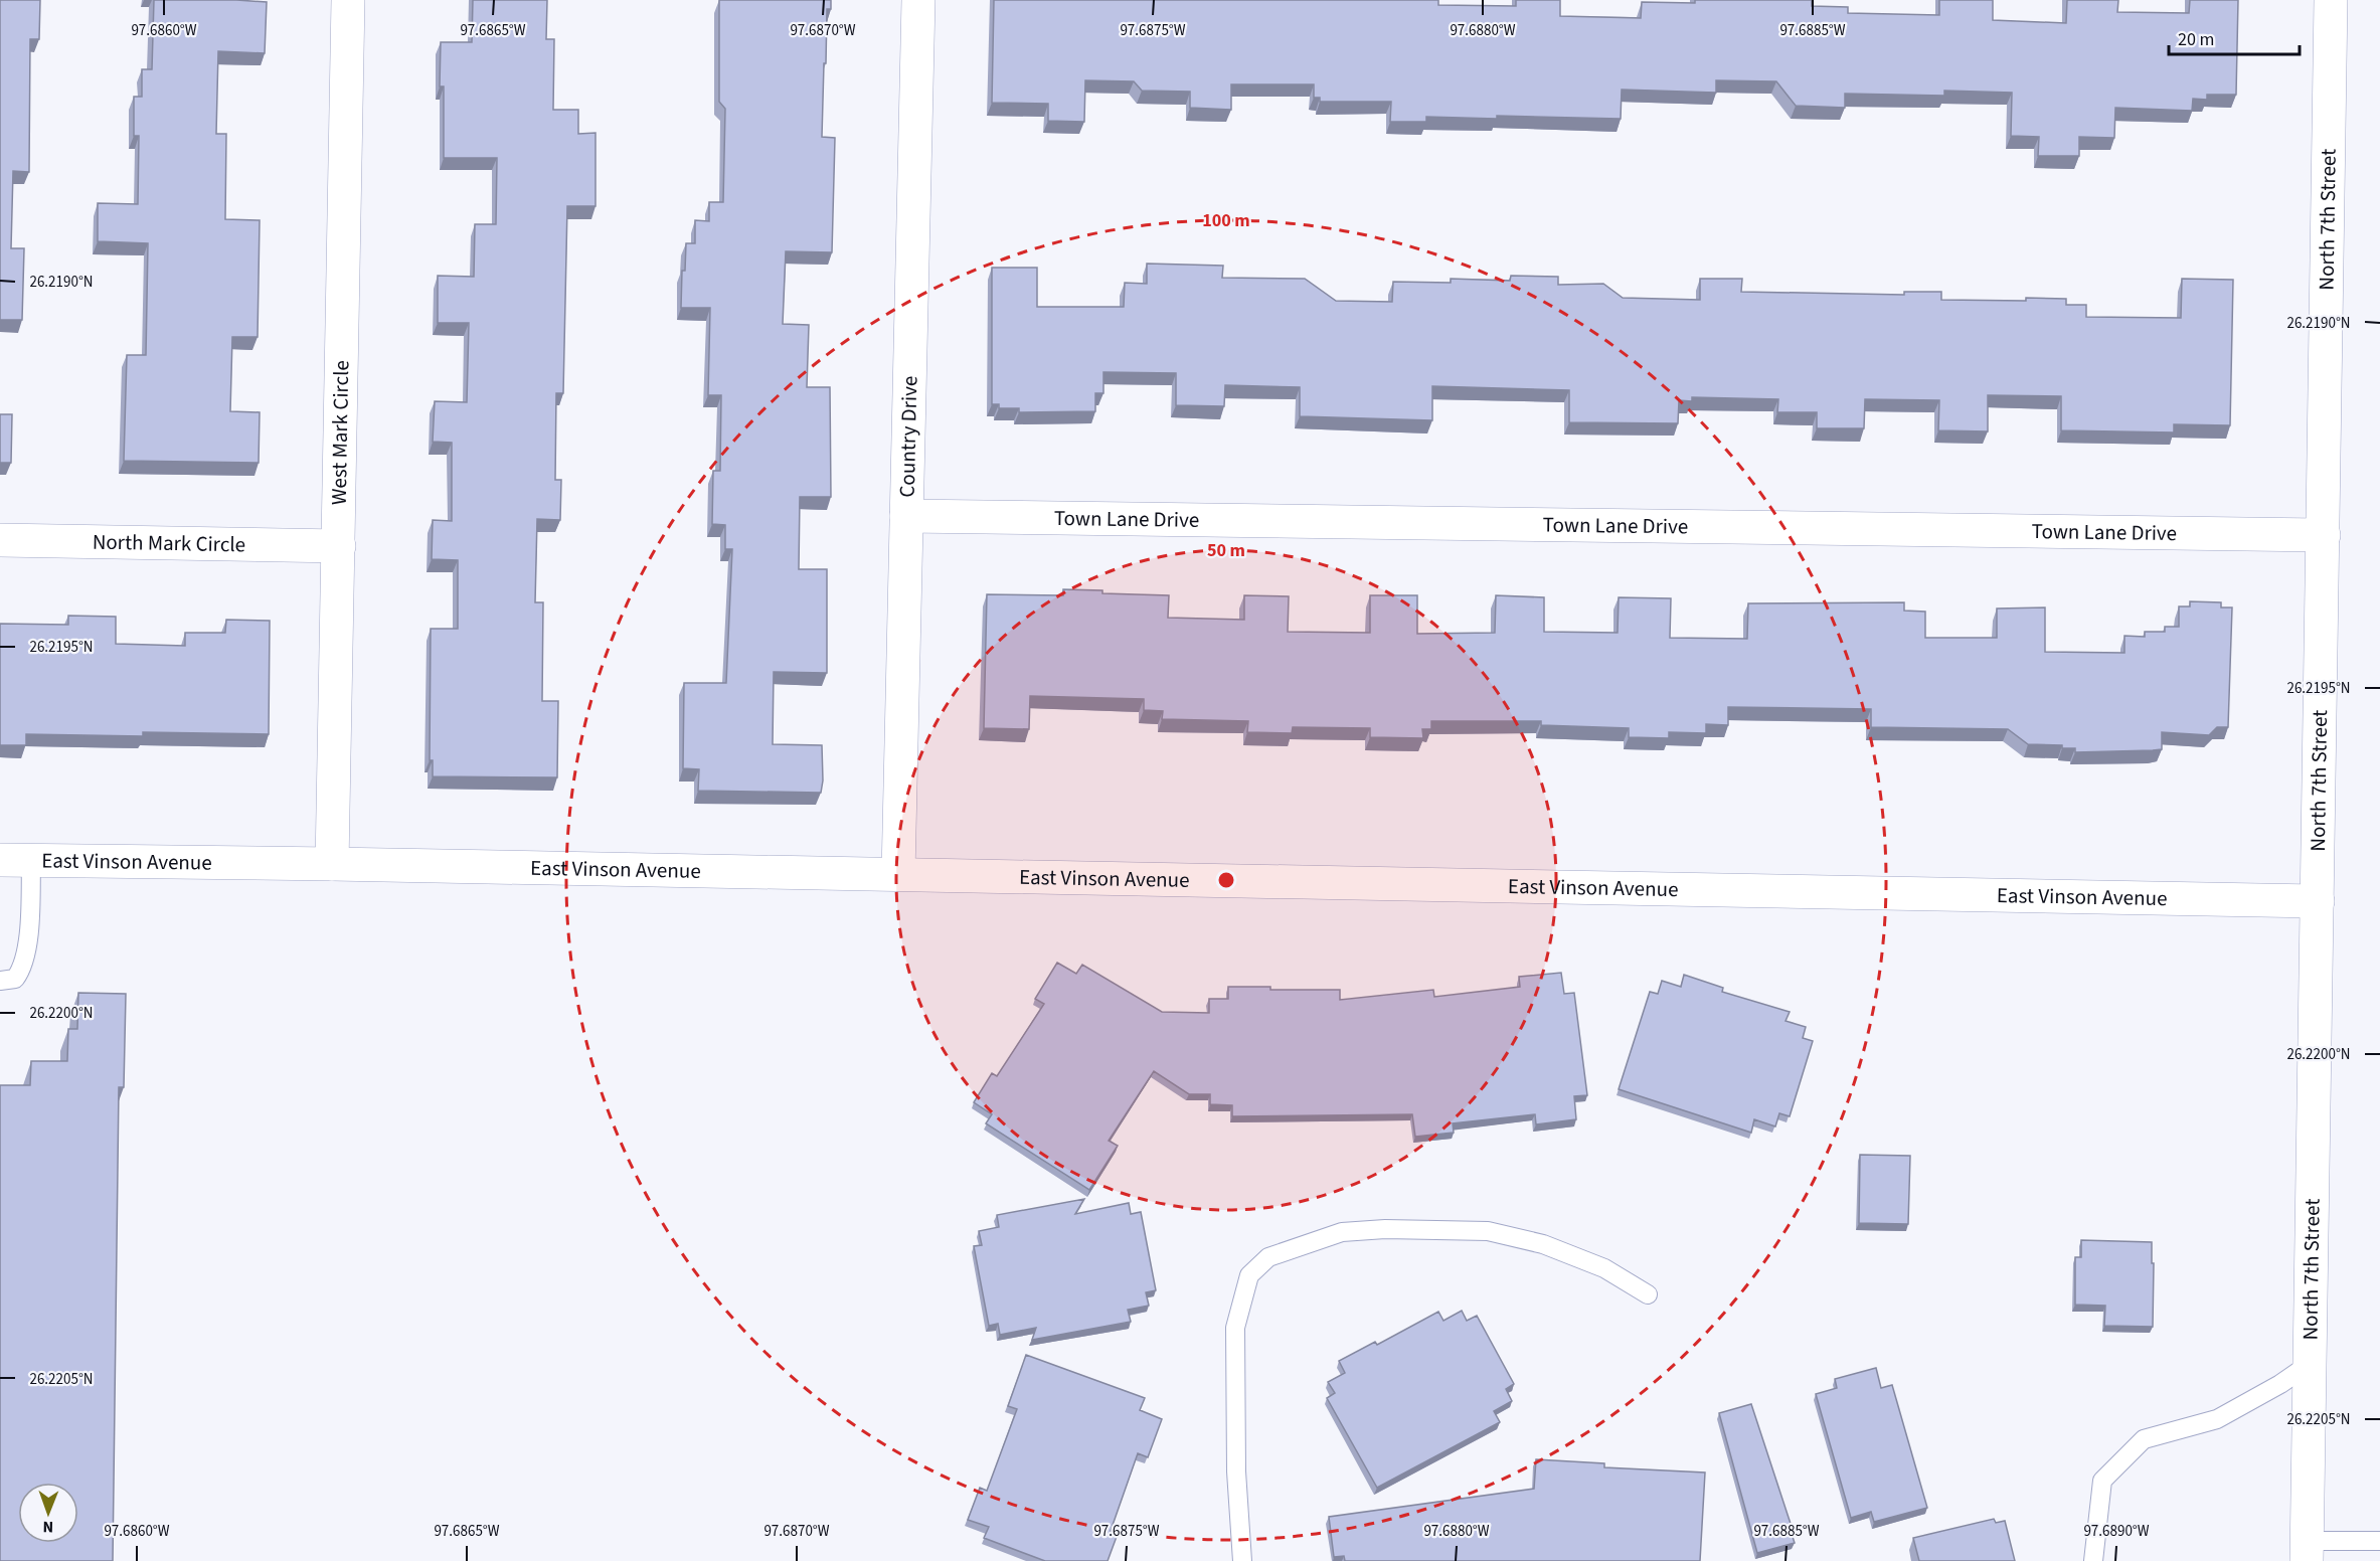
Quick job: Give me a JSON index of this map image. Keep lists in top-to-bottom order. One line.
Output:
{"streets":{"street":["North 7th Street","West Mark Circle","Country Drive","Town Lane Drive","North Mark Circle","East Vinson Avenue"]},"crossings":[["North 7th Street","Town Lane Drive"],["North 7th Street","East Vinson Avenue"],["West Mark Circle","North Mark Circle"],["West Mark Circle","East Vinson Avenue"],["Country Drive","Town Lane Drive"],["Country Drive","East Vinson Avenue"]],"scale_bar":"20 m","north":"bottom","coordinates":["97.6860°W","97.6865°W","97.6870°W","97.6875°W","97.6880°W","97.6885°W","26.2190°N","26.2195°N","26.2200°N","26.2205°N","97.6890°W"],"rings":["100 m","50 m"]}
